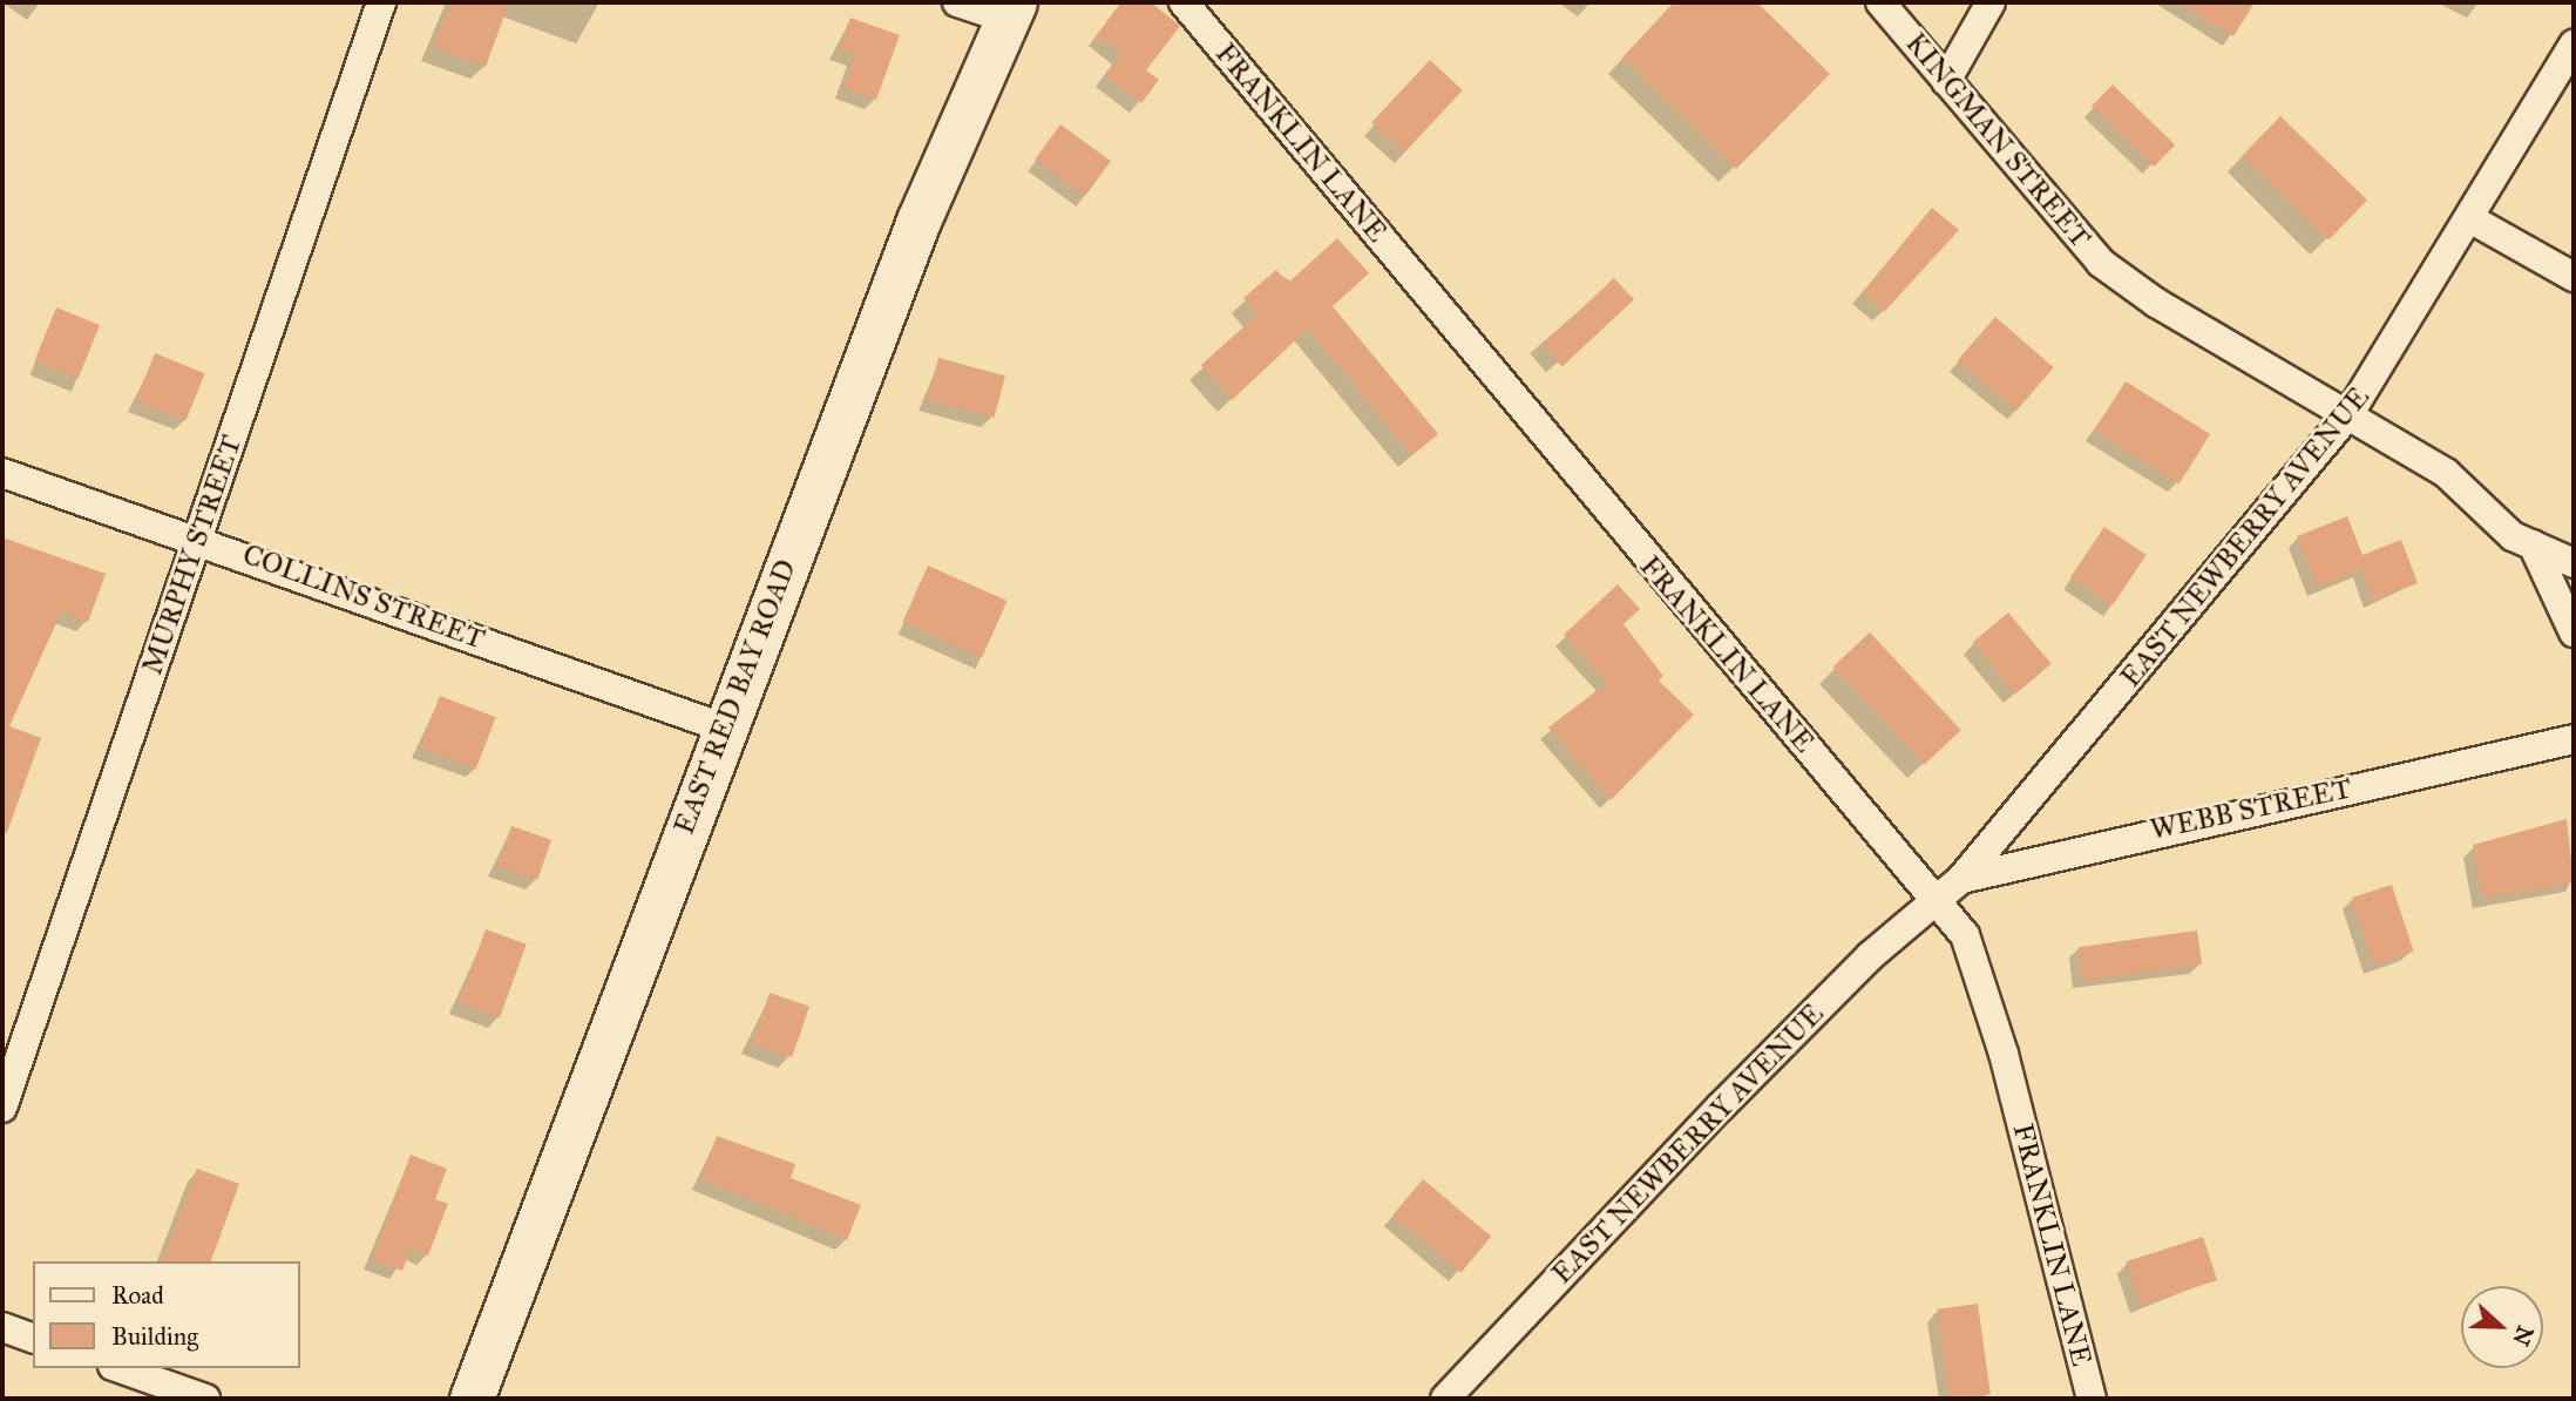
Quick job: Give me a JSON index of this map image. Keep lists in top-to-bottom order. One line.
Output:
{"streets":{"street":["KINGMAN STREET","FRANKLIN LANE","EAST NEWBERRY AVENUE","MURPHY STREET","COLLINS STREET","EAST RED BAY ROAD","WEBB STREET"]},"crossings":[["KINGMAN STREET","EAST NEWBERRY AVENUE"],["FRANKLIN LANE","EAST NEWBERRY AVENUE"],["EAST NEWBERRY AVENUE","WEBB STREET"],["MURPHY STREET","COLLINS STREET"],["COLLINS STREET","EAST RED BAY ROAD"]],"legend":["Road","Building"],"north":"right"}
